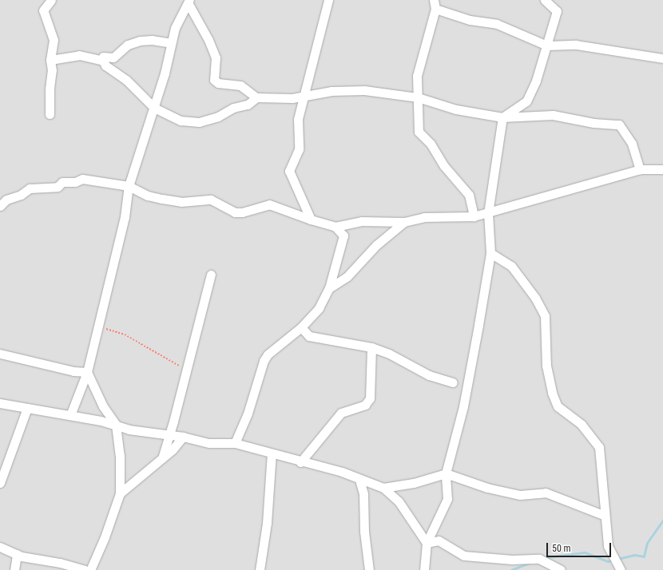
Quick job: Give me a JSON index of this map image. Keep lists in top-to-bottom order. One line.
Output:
{"scale_bar":"50 m"}
